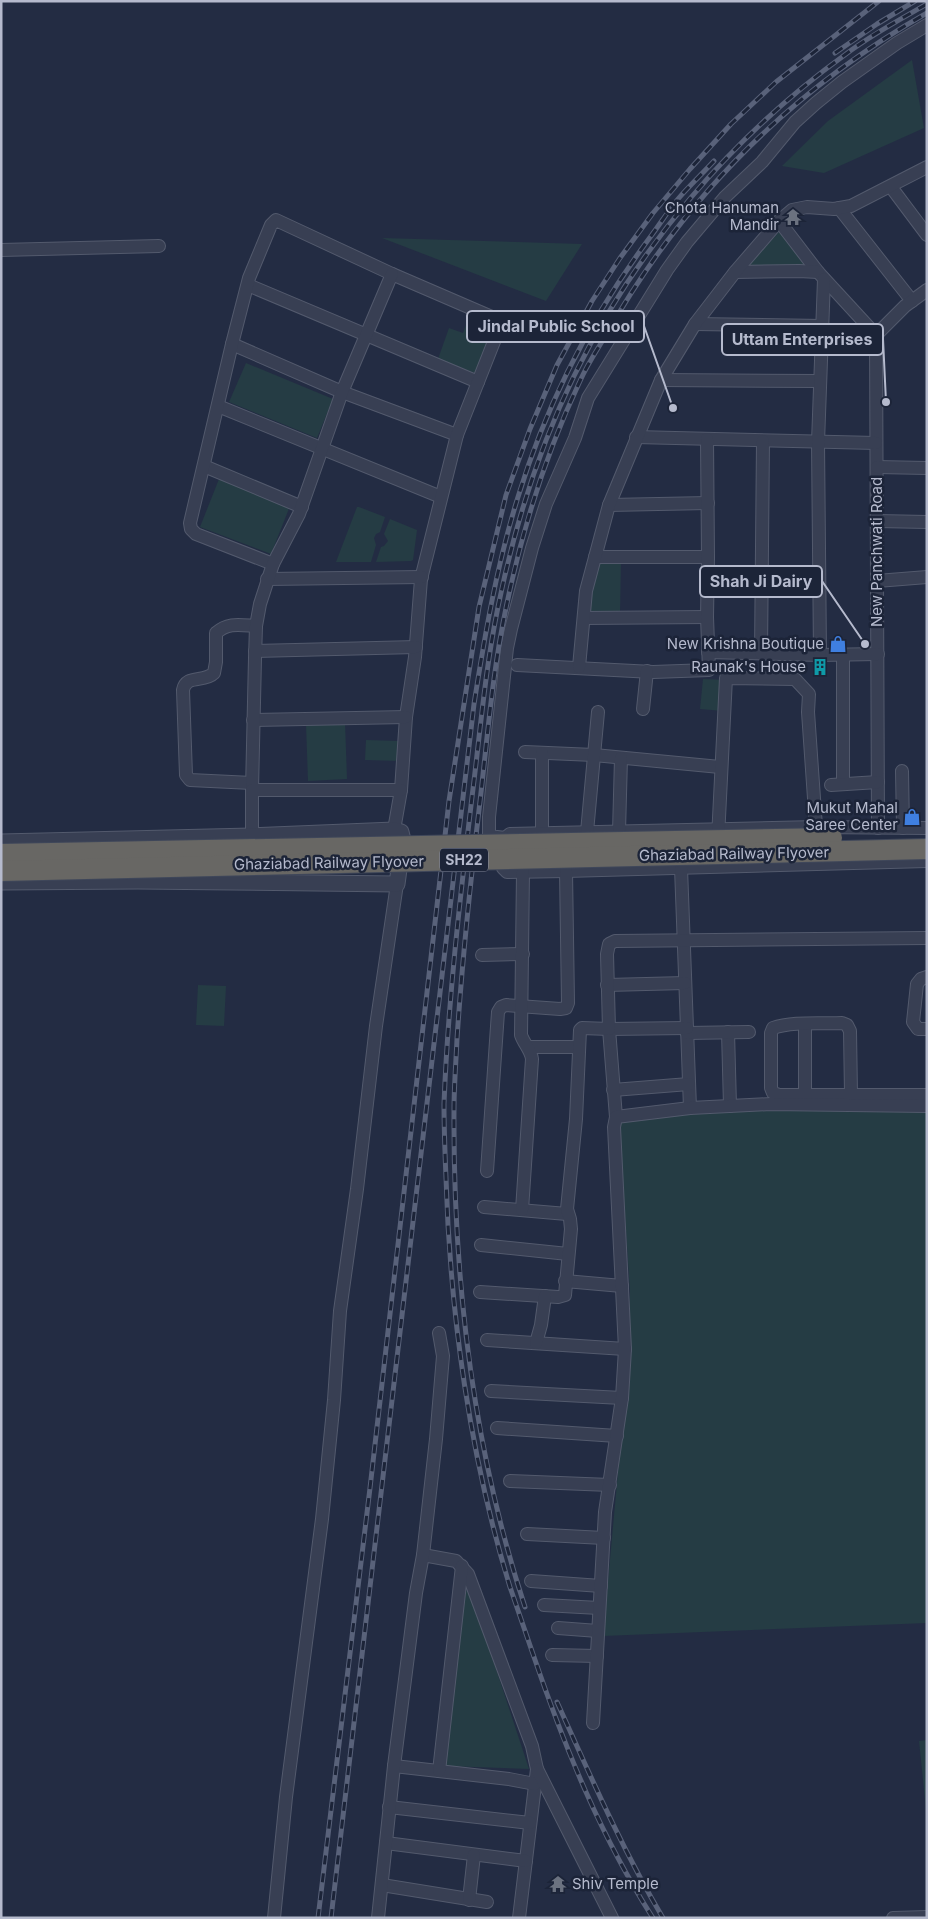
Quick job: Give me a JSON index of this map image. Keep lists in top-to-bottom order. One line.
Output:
{"streets":{"highway":["Ghaziabad Railway Flyover","SH22"],"street":["New Panchwati Road"]},"places":{"temple":["Chota Hanuman Mandir","Shiv Temple"],"other":["Uttam Enterprises","Jindal Public School","Shah Ji Dairy"],"shop":["New Krishna Boutique","Mukut Mahal Saree Center"],"building":["Raunak's House"]}}
